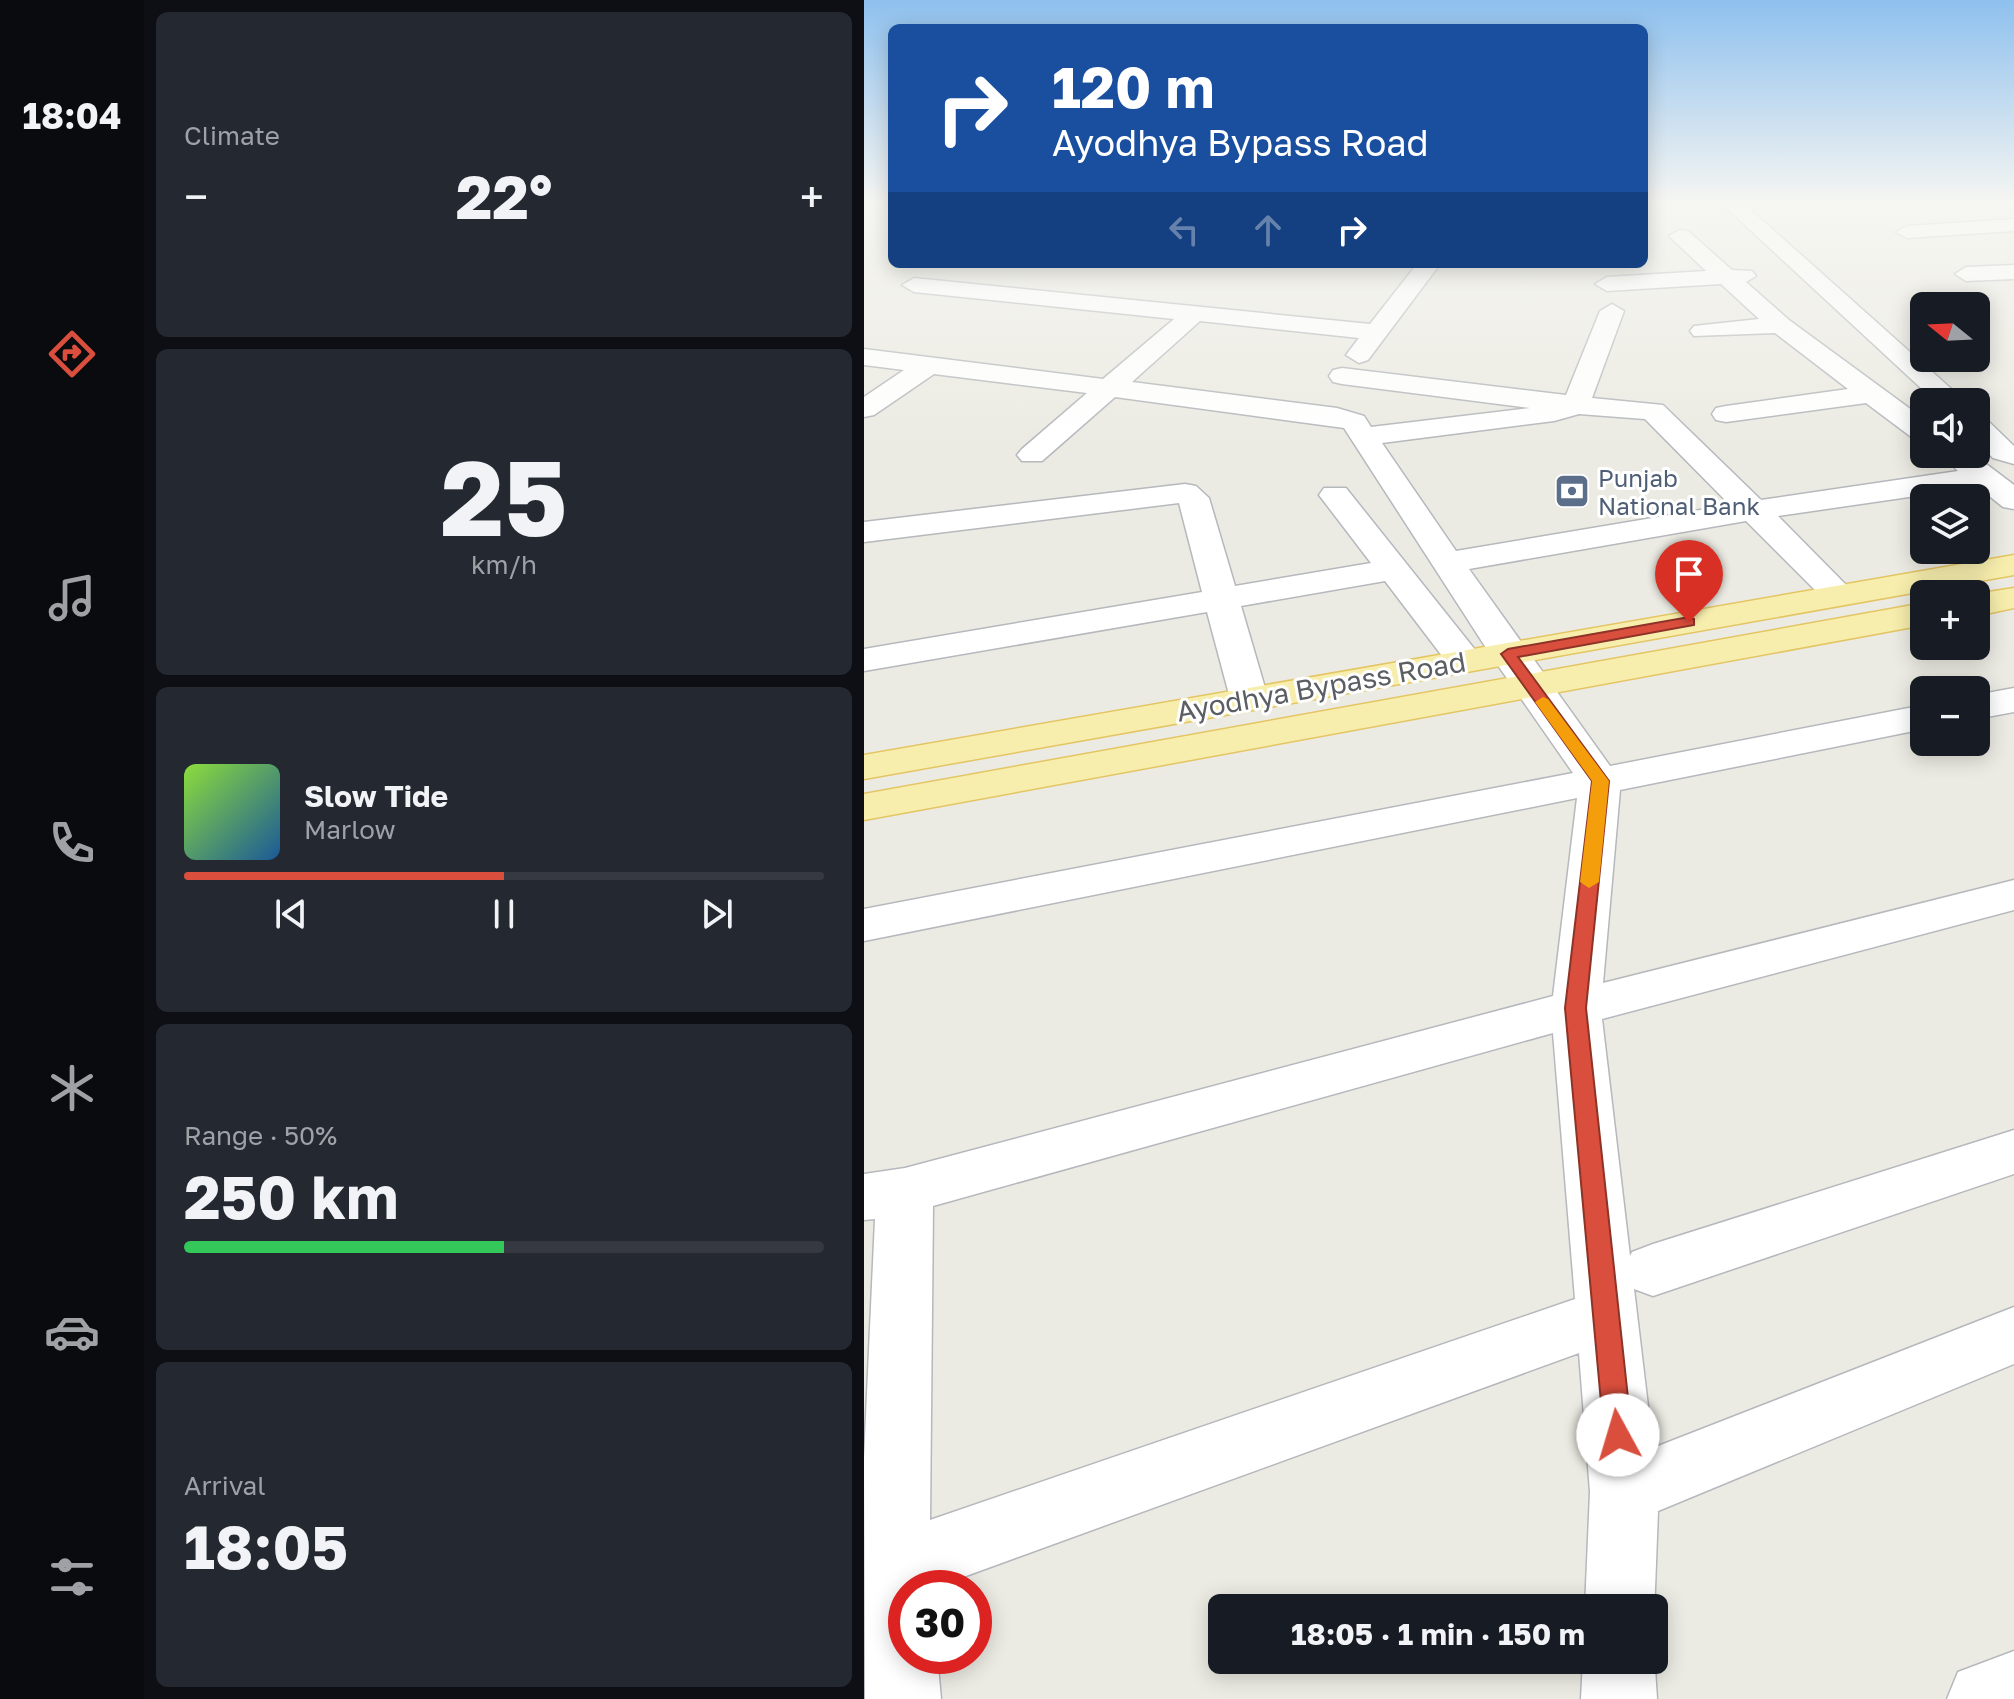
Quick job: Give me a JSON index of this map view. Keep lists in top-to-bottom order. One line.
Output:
{"streets":{"main road":["Ayodhya Bypass Road"]},"places":{"bank":["Punjab National Bank"]},"north":"left","page":{"tabs":"18:04","tile":["Climate",["25","km/h"],["Range · 50%","250 km"],["Arrival","18:05"]],"turn":["120 m","Ayodhya Bypass Road"],"heat":["−","22°","+"],"map_buttons":["+","−"],"song":["Slow Tide","Marlow"],"limit":"30","trip":"18:05 · 1 min · 150 m"}}
